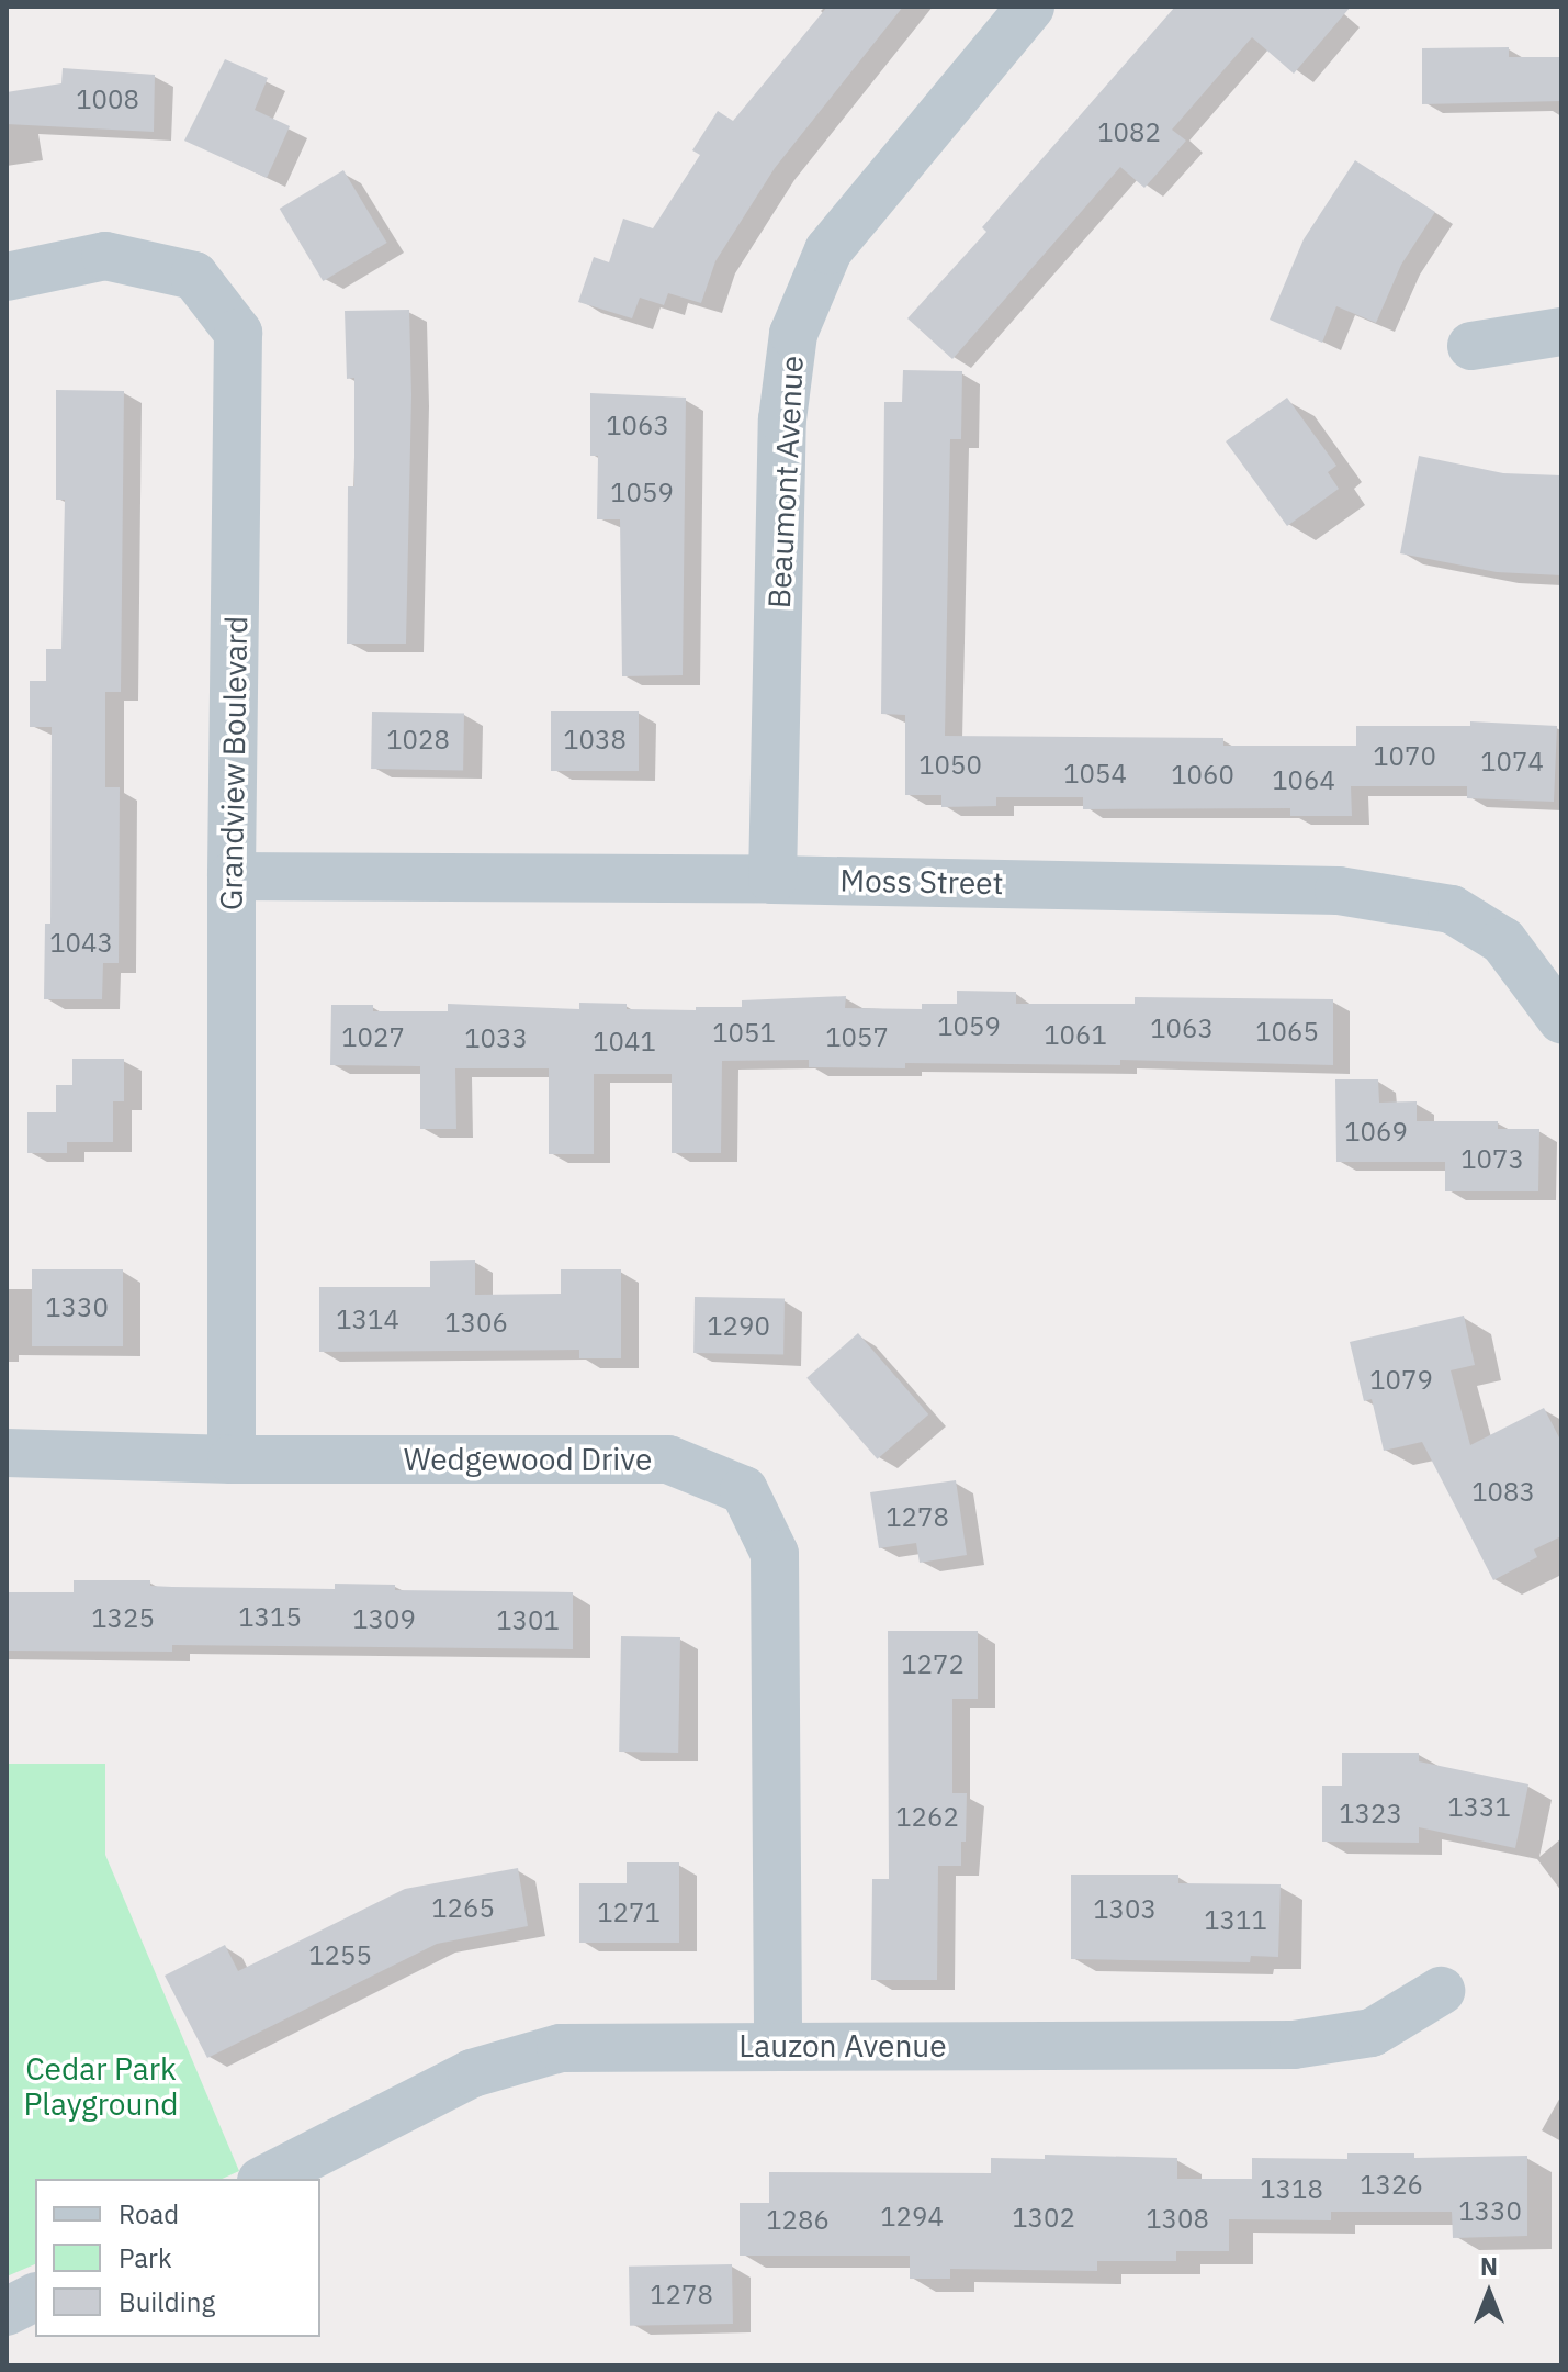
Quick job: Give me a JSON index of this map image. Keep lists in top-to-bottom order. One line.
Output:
{"streets":{"street":["Beaumont Avenue","Grandview Boulevard","Moss Street","Wedgewood Drive","Lauzon Avenue"]},"crossings":[["Beaumont Avenue","Moss Street"],["Grandview Boulevard","Moss Street"],["Grandview Boulevard","Wedgewood Drive"],["Wedgewood Drive","Lauzon Avenue"]],"parks":["Cedar Park Playground"],"house_numbers":["1008","1082","1063","1059","1028","1038","1070","1074","1050","1054","1060","1064","1043","1059","1063","1065","1051","1061","1027","1057","1033","1041","1069","1073","1330","1314","1306","1290","1079","1083","1278","1315","1325","1309","1301","1272","1331","1323","1262","1265","1303","1271","1311","1255","1326","1318","1330","1294","1302","1308","1286","1278"],"legend":["Road","Park","Building"],"north":"top"}
